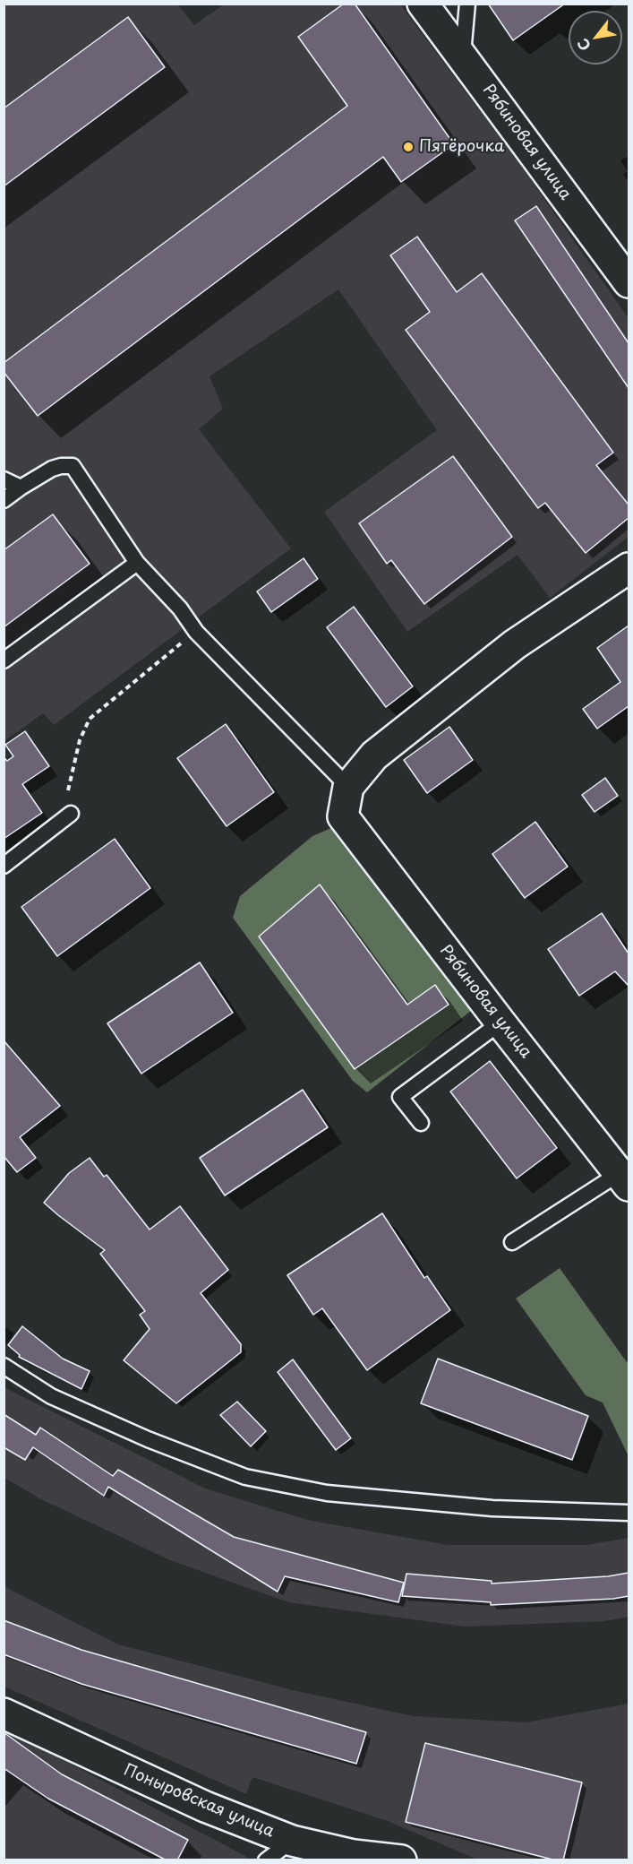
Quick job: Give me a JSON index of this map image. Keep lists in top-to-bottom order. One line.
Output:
{"streets":{"street":["Рябиновая улица","Поныровская улица"]},"places":["Пятёрочка"],"north":"bottom left"}
